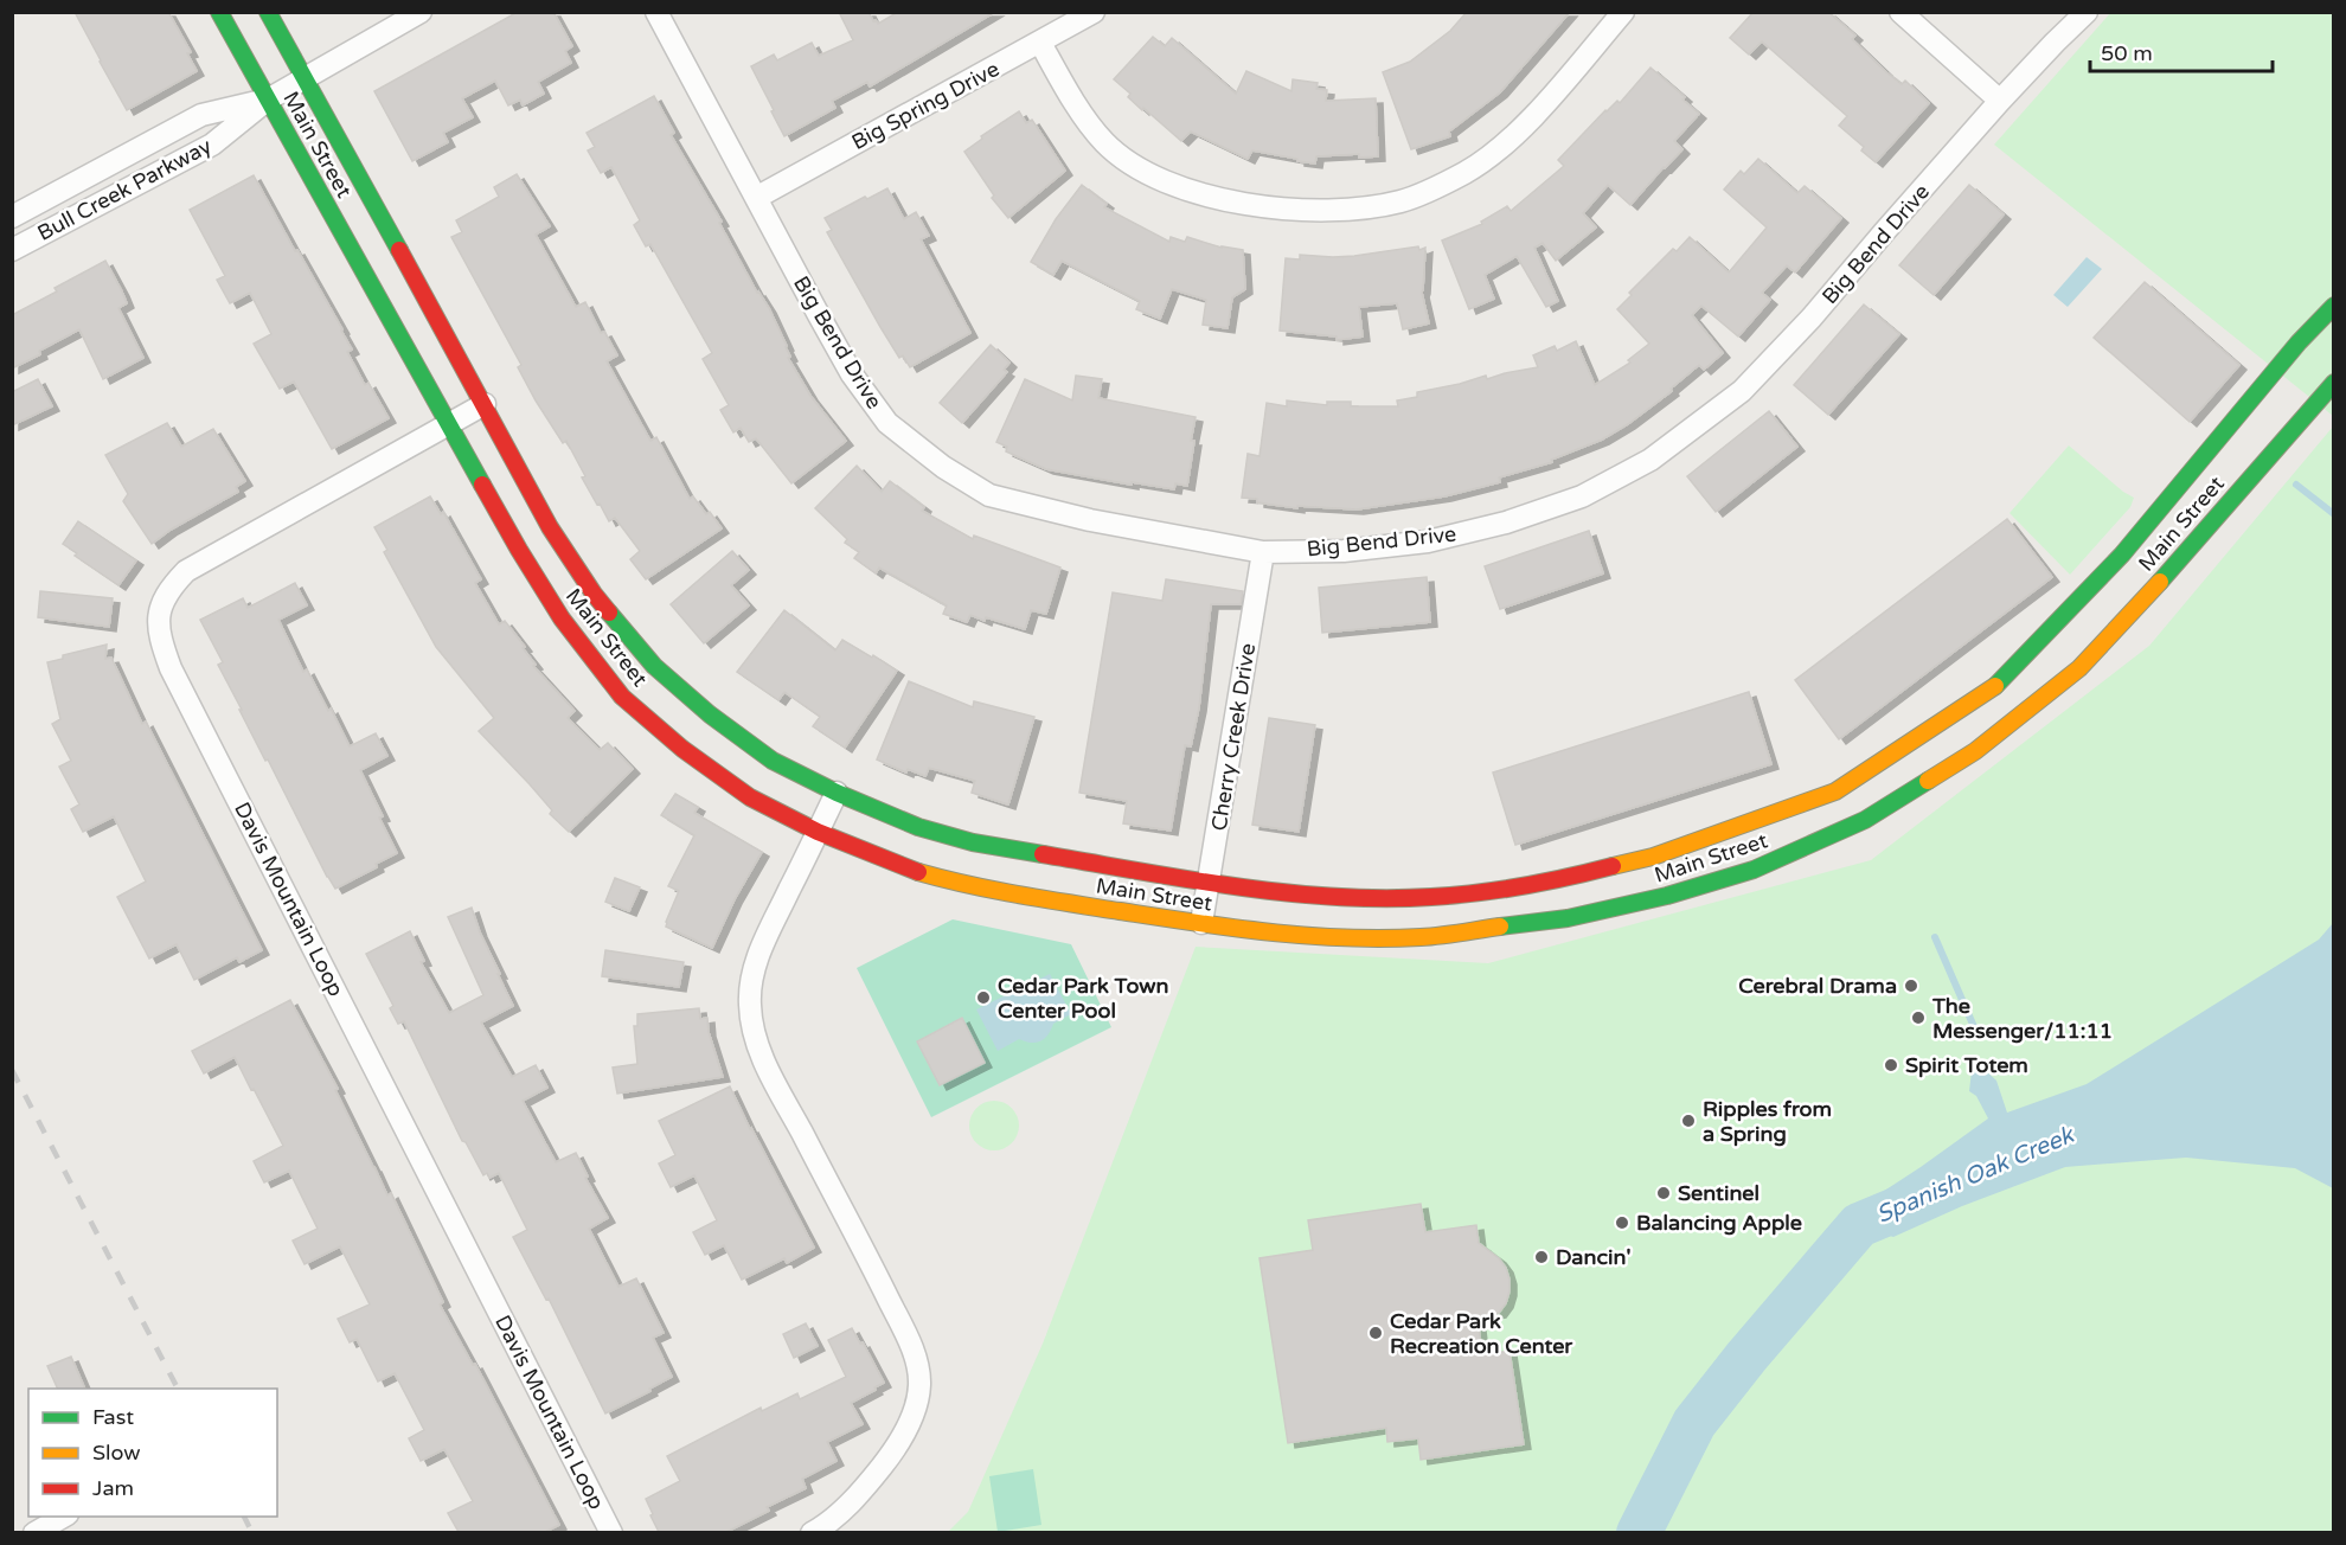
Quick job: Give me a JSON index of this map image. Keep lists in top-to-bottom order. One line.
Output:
{"streets":{"street":["Big Spring Drive","Main Street","Bull Creek Parkway","Big Bend Drive","Cherry Creek Drive","Davis Mountain Loop"]},"crossings":[["Big Spring Drive","Big Bend Drive"],["Main Street","Bull Creek Parkway"],["Main Street","Cherry Creek Drive"],["Main Street","Davis Mountain Loop"],["Big Bend Drive","Cherry Creek Drive"]],"water":["Spanish Oak Creek"],"places":["Cerebral Drama","Cedar Park Town Center Pool","The Messenger/11:11","Spirit Totem","Ripples from a Spring","Sentinel","Balancing Apple","Dancin'","Cedar Park Recreation Center"],"legend":["Fast","Slow","Jam"],"scale_bar":"50 m"}
